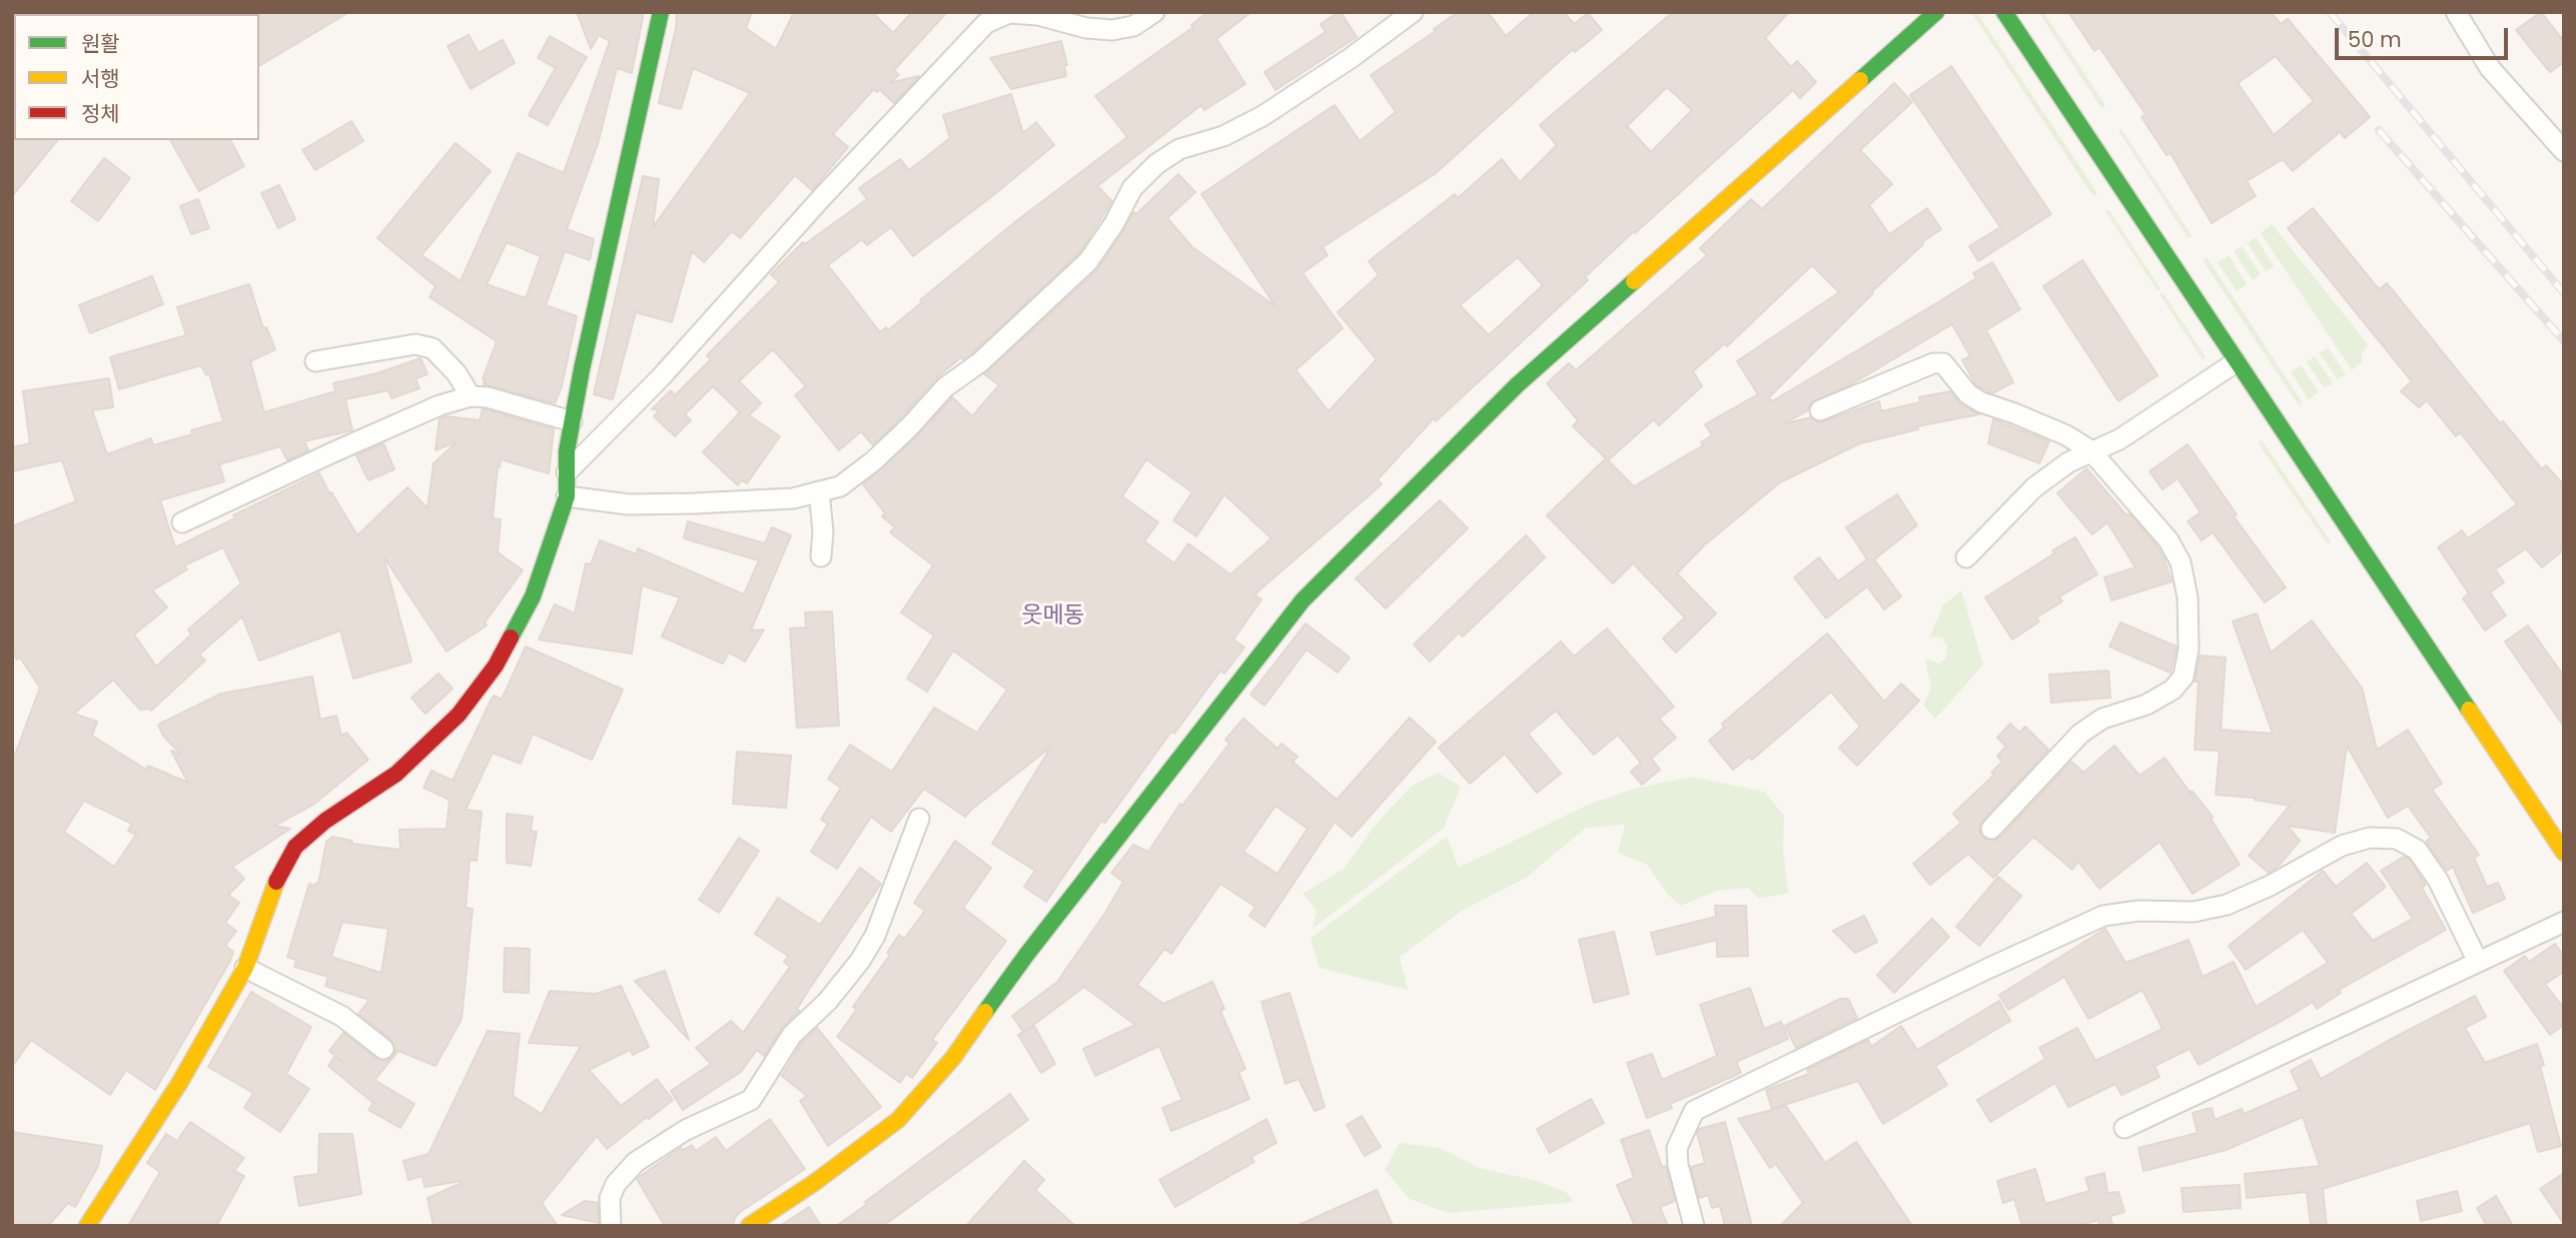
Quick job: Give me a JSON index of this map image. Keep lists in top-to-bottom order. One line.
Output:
{"districts":["웃메동"],"legend":["원활","서행","정체"],"scale_bar":"50 m"}
